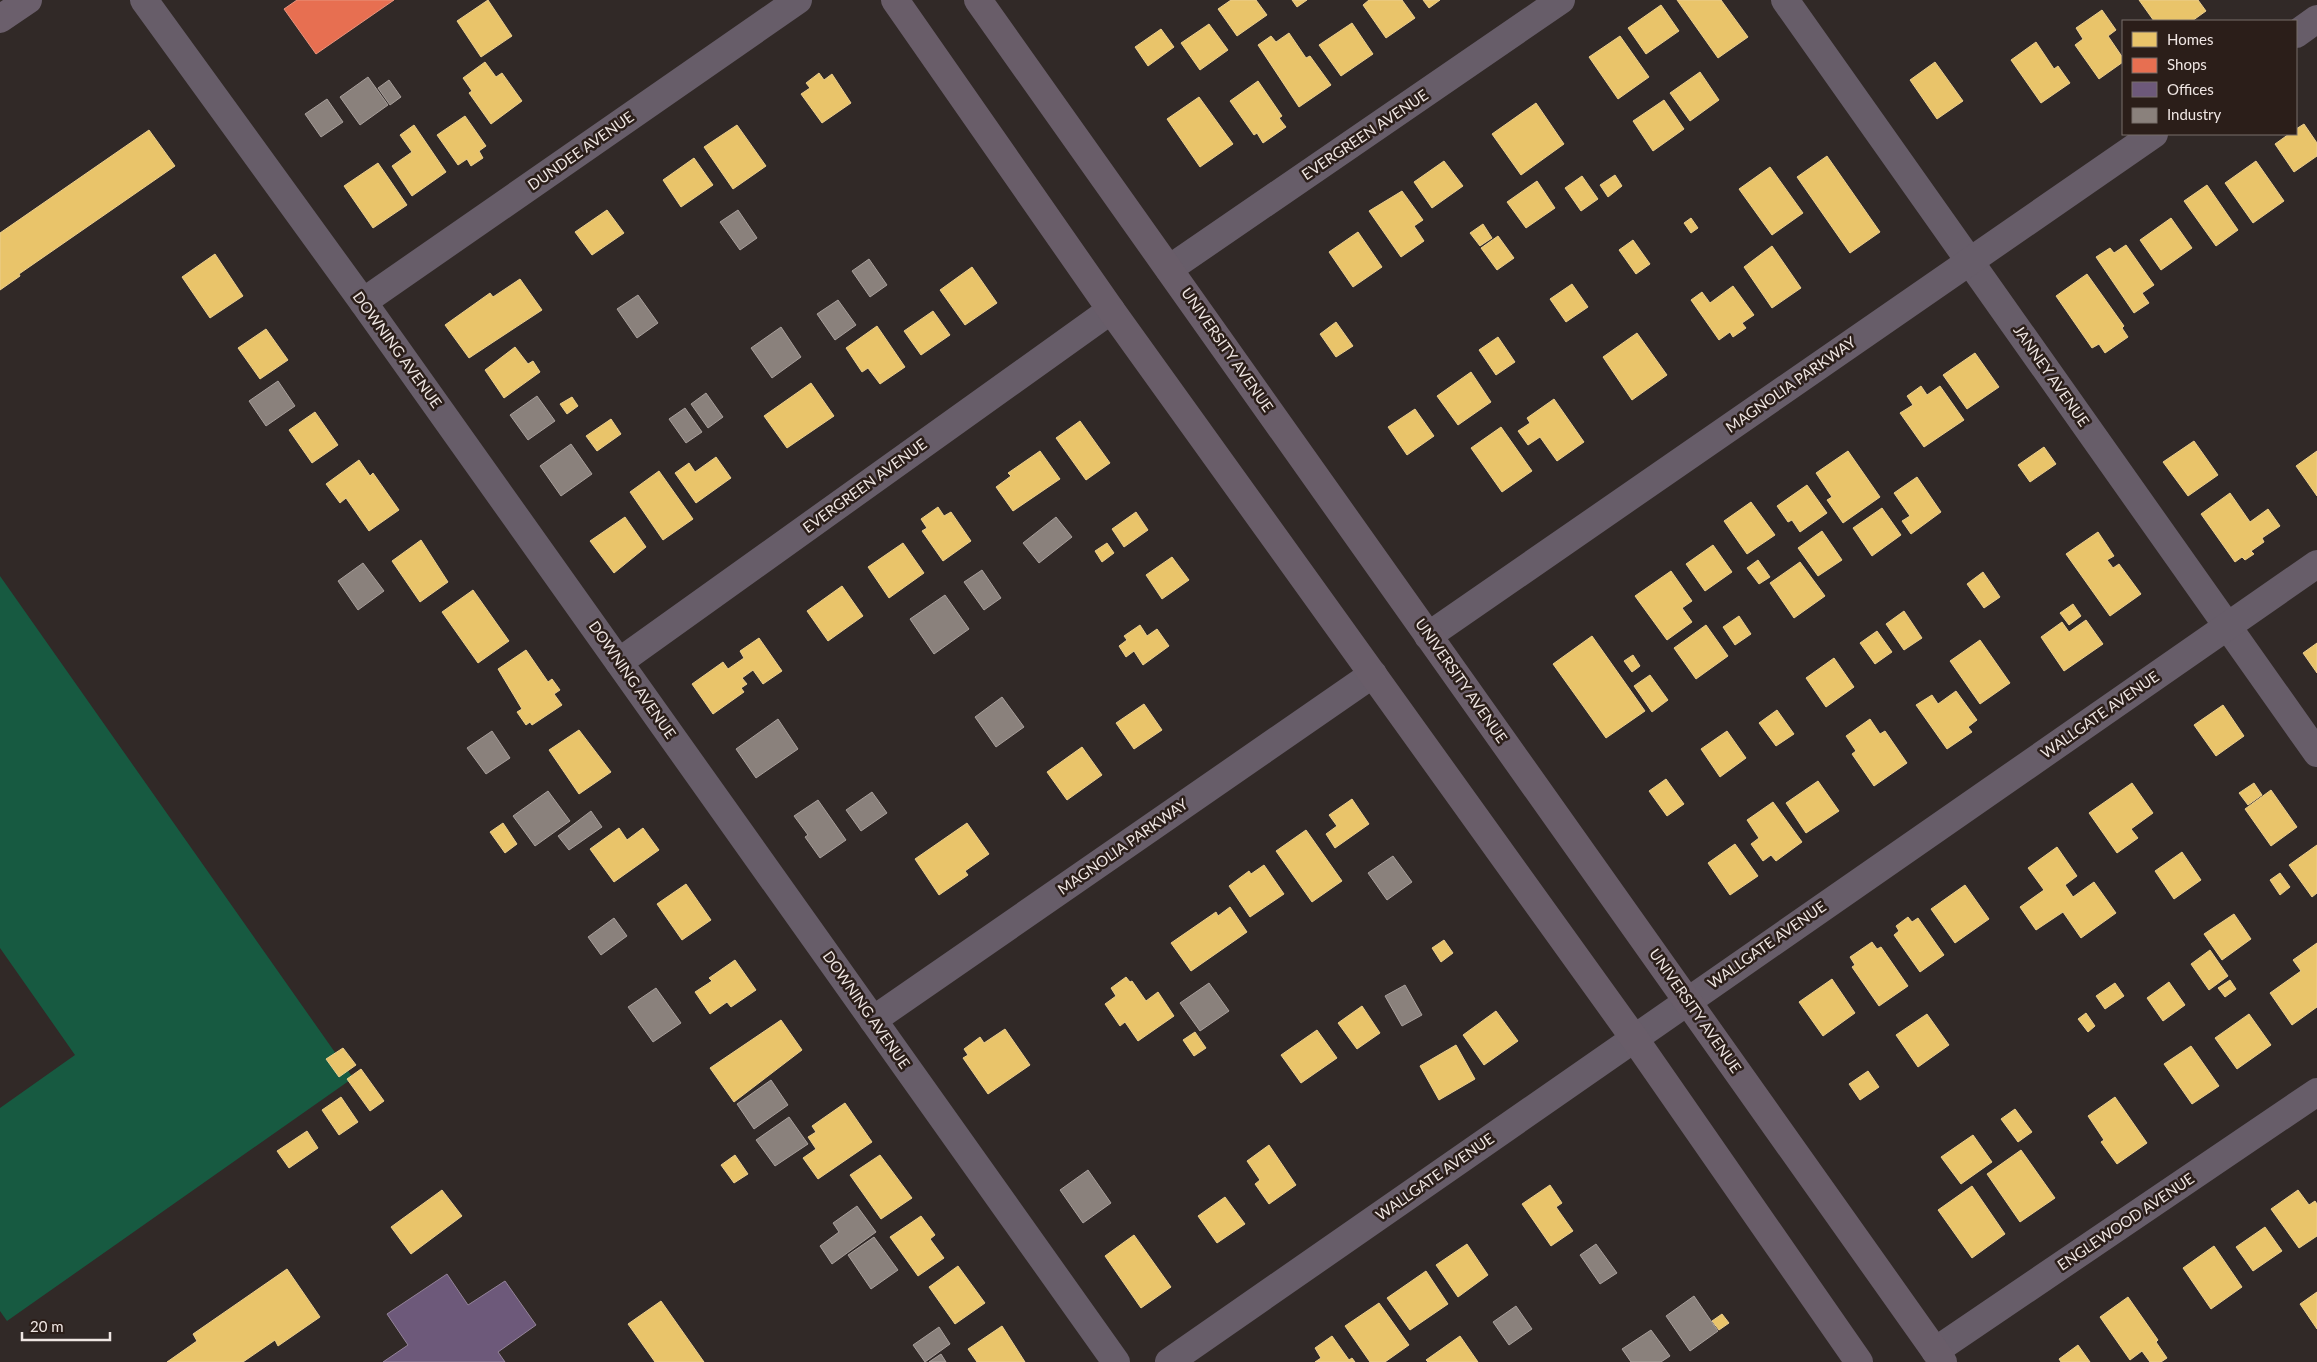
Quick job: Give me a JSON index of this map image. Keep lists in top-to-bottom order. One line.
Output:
{"streets":{"main road":["UNIVERSITY AVENUE"],"street":["EVERGREEN AVENUE","DUNDEE AVENUE","DOWNING AVENUE","JANNEY AVENUE","MAGNOLIA PARKWAY","WALLGATE AVENUE","ENGLEWOOD AVENUE"]},"crossings":[["EVERGREEN AVENUE","DOWNING AVENUE"],["EVERGREEN AVENUE","UNIVERSITY AVENUE"],["DUNDEE AVENUE","DOWNING AVENUE"],["DOWNING AVENUE","MAGNOLIA PARKWAY"],["UNIVERSITY AVENUE","MAGNOLIA PARKWAY"],["UNIVERSITY AVENUE","WALLGATE AVENUE"],["UNIVERSITY AVENUE","ENGLEWOOD AVENUE"],["JANNEY AVENUE","MAGNOLIA PARKWAY"],["JANNEY AVENUE","WALLGATE AVENUE"]],"legend":["Homes","Shops","Offices","Industry"],"scale_bar":"20 m"}
